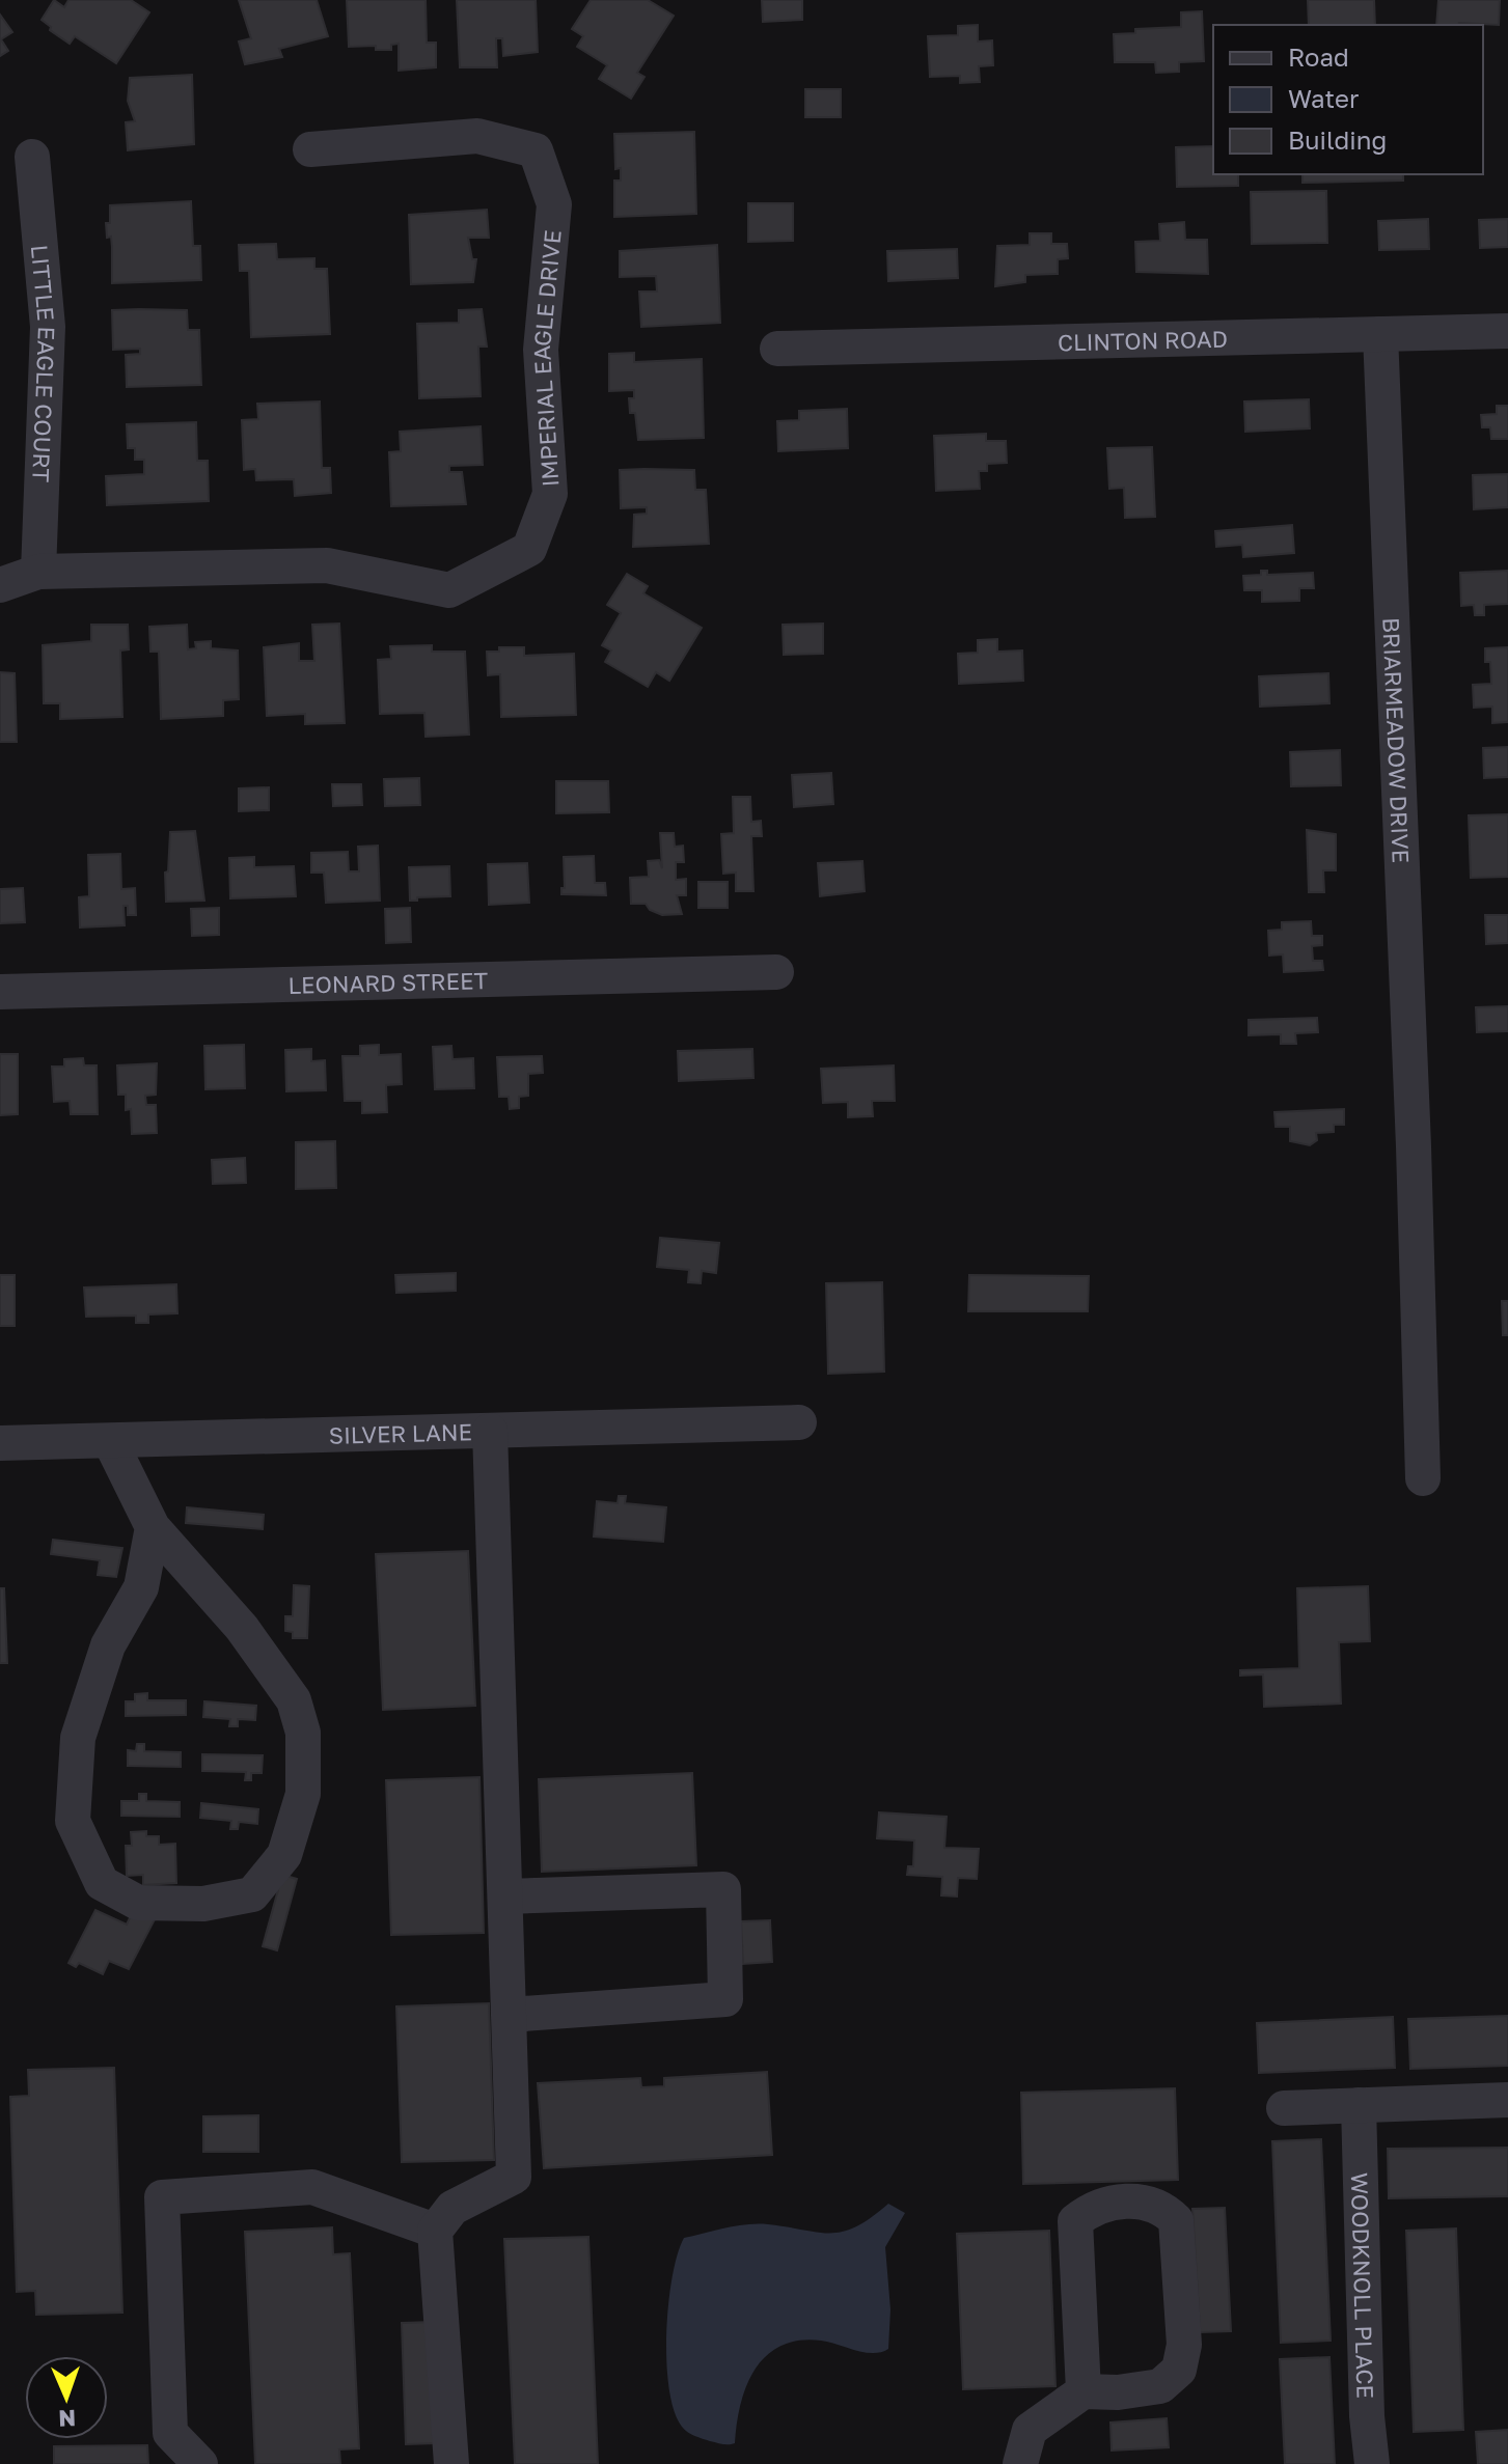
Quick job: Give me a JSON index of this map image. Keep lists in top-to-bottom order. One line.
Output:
{"streets":{"street":["CLINTON ROAD","IMPERIAL EAGLE DRIVE","LITTLE EAGLE COURT","BRIARMEADOW DRIVE","LEONARD STREET","SILVER LANE","WOODKNOLL PLACE"]},"crossings":[["CLINTON ROAD","BRIARMEADOW DRIVE"],["IMPERIAL EAGLE DRIVE","LITTLE EAGLE COURT"]],"legend":["Road","Water","Building"],"north":"bottom"}
